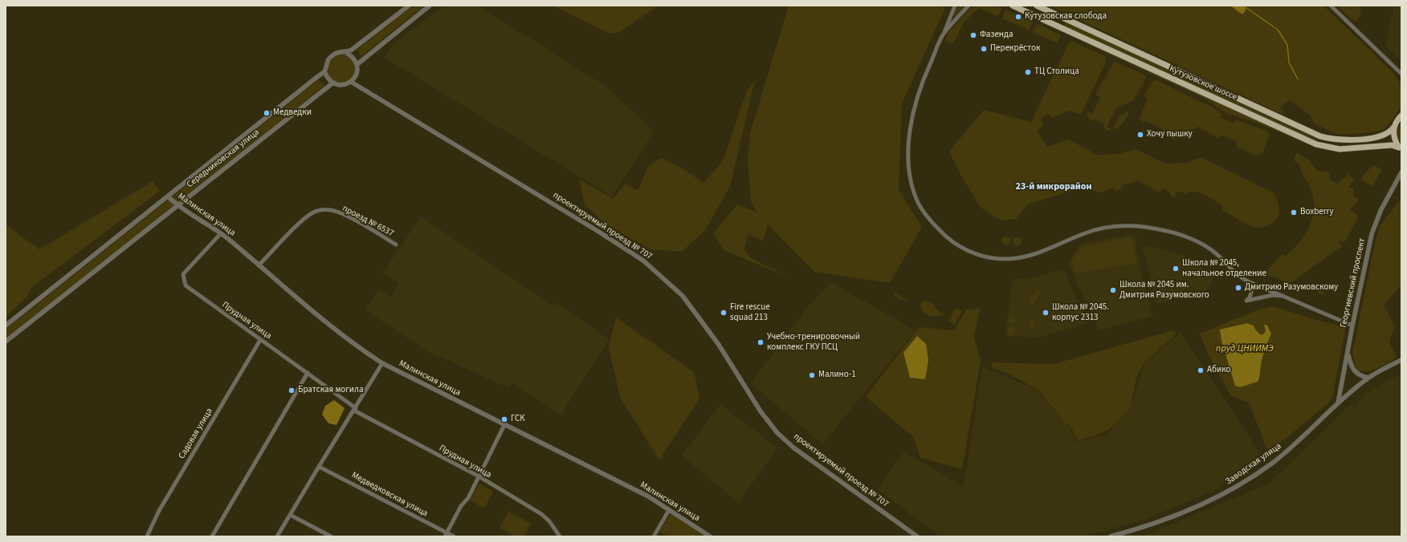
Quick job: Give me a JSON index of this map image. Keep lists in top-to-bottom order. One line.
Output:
{"streets":{"main road":["Кутузовское шоссе"],"street":["Середниковская улица","Малинская улица","проезд № 6537","проектируемый проезд № 707","Георгиевский проспект","Прудная улица","Садовая улица","Заводская улица","Медведковская улица"]},"crossings":[["Середниковская улица","Малинская улица"],["Середниковская улица","проектируемый проезд № 707"],["Малинская улица","проезд № 6537"],["Малинская улица","Прудная улица"],["Георгиевский проспект","Заводская улица"],["Прудная улица","Садовая улица"]],"districts":["23-й микрорайон"],"water":["пруд ЦНИИМЭ"],"places":["Кутузовская слобода","Фазенда","Перекрёсток","ТЦ Столица","Медведки","Хочу пышку","Boxberry","Школа № 2045, начальное отделение","Дмитрию Разумовскому","Школа № 2045 им. Дмитрия Разумовского","Fire rescue squad 213","Школа № 2045. корпус 2313","Учебно-тренировочный комплекс ГКУ ПСЦ","Абико","Малино-1","Братская могила","ГСК"]}
